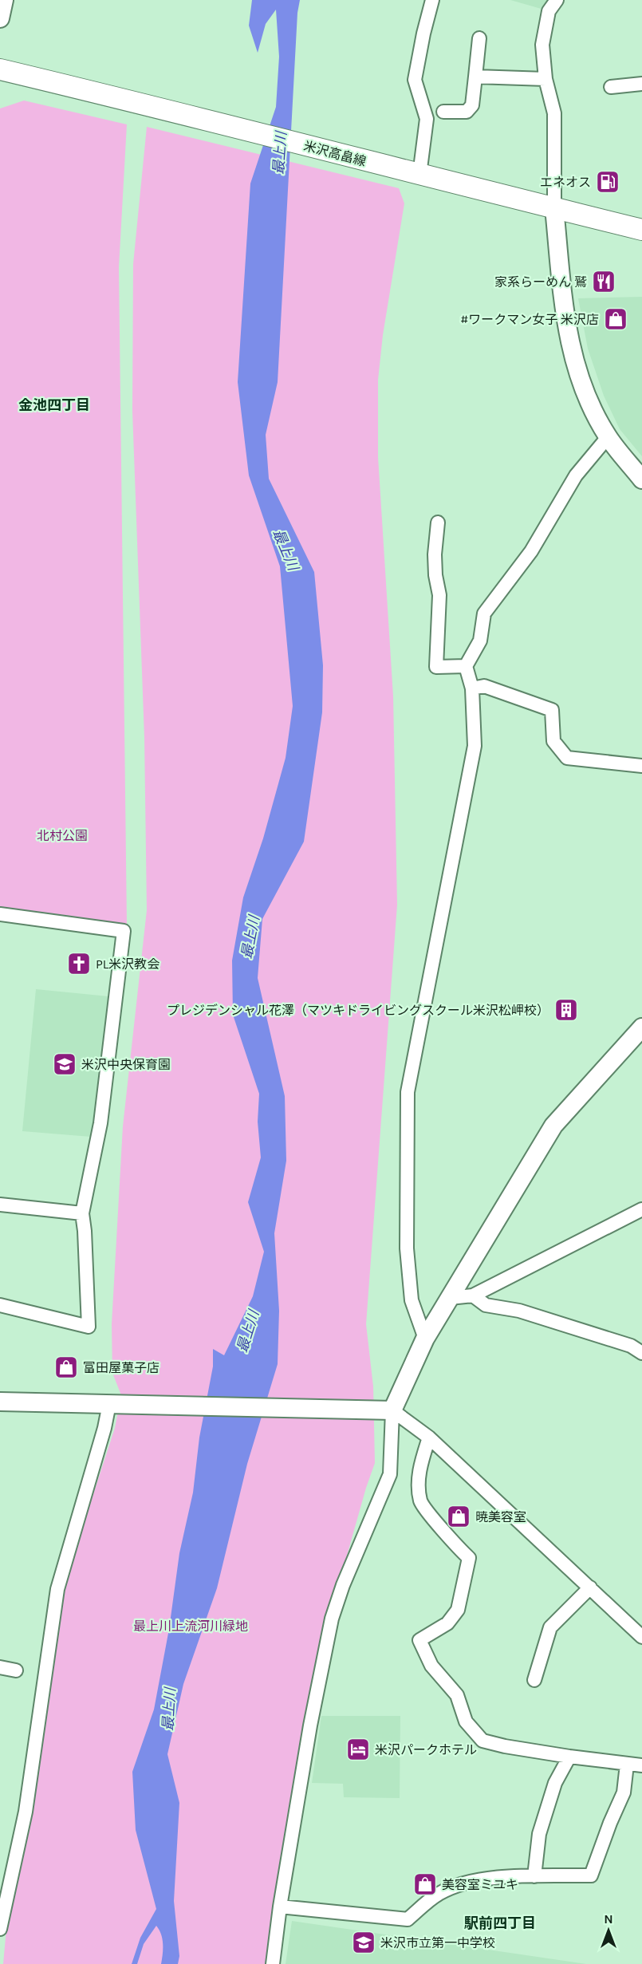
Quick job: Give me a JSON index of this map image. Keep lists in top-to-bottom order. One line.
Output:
{"streets":{"main road":["米沢高畠線"]},"districts":["金池四丁目","駅前四丁目"],"water":["最上川"],"parks":["北村公園","最上川上流河川緑地"],"places":{"fuel station":["エネオス"],"restaurant":["家系らーめん 鷲"],"shop":["#ワークマン女子 米沢店","富田屋菓子店","暁美容室","美容室ミユキ"],"church":["PL米沢教会"],"building":["プレジデンシャル花澤（マツキドライビングスクール米沢松岬校）"],"school or university":["米沢中央保育園","米沢市立第一中学校"],"hotel":["米沢パークホテル"]},"north":"top"}
